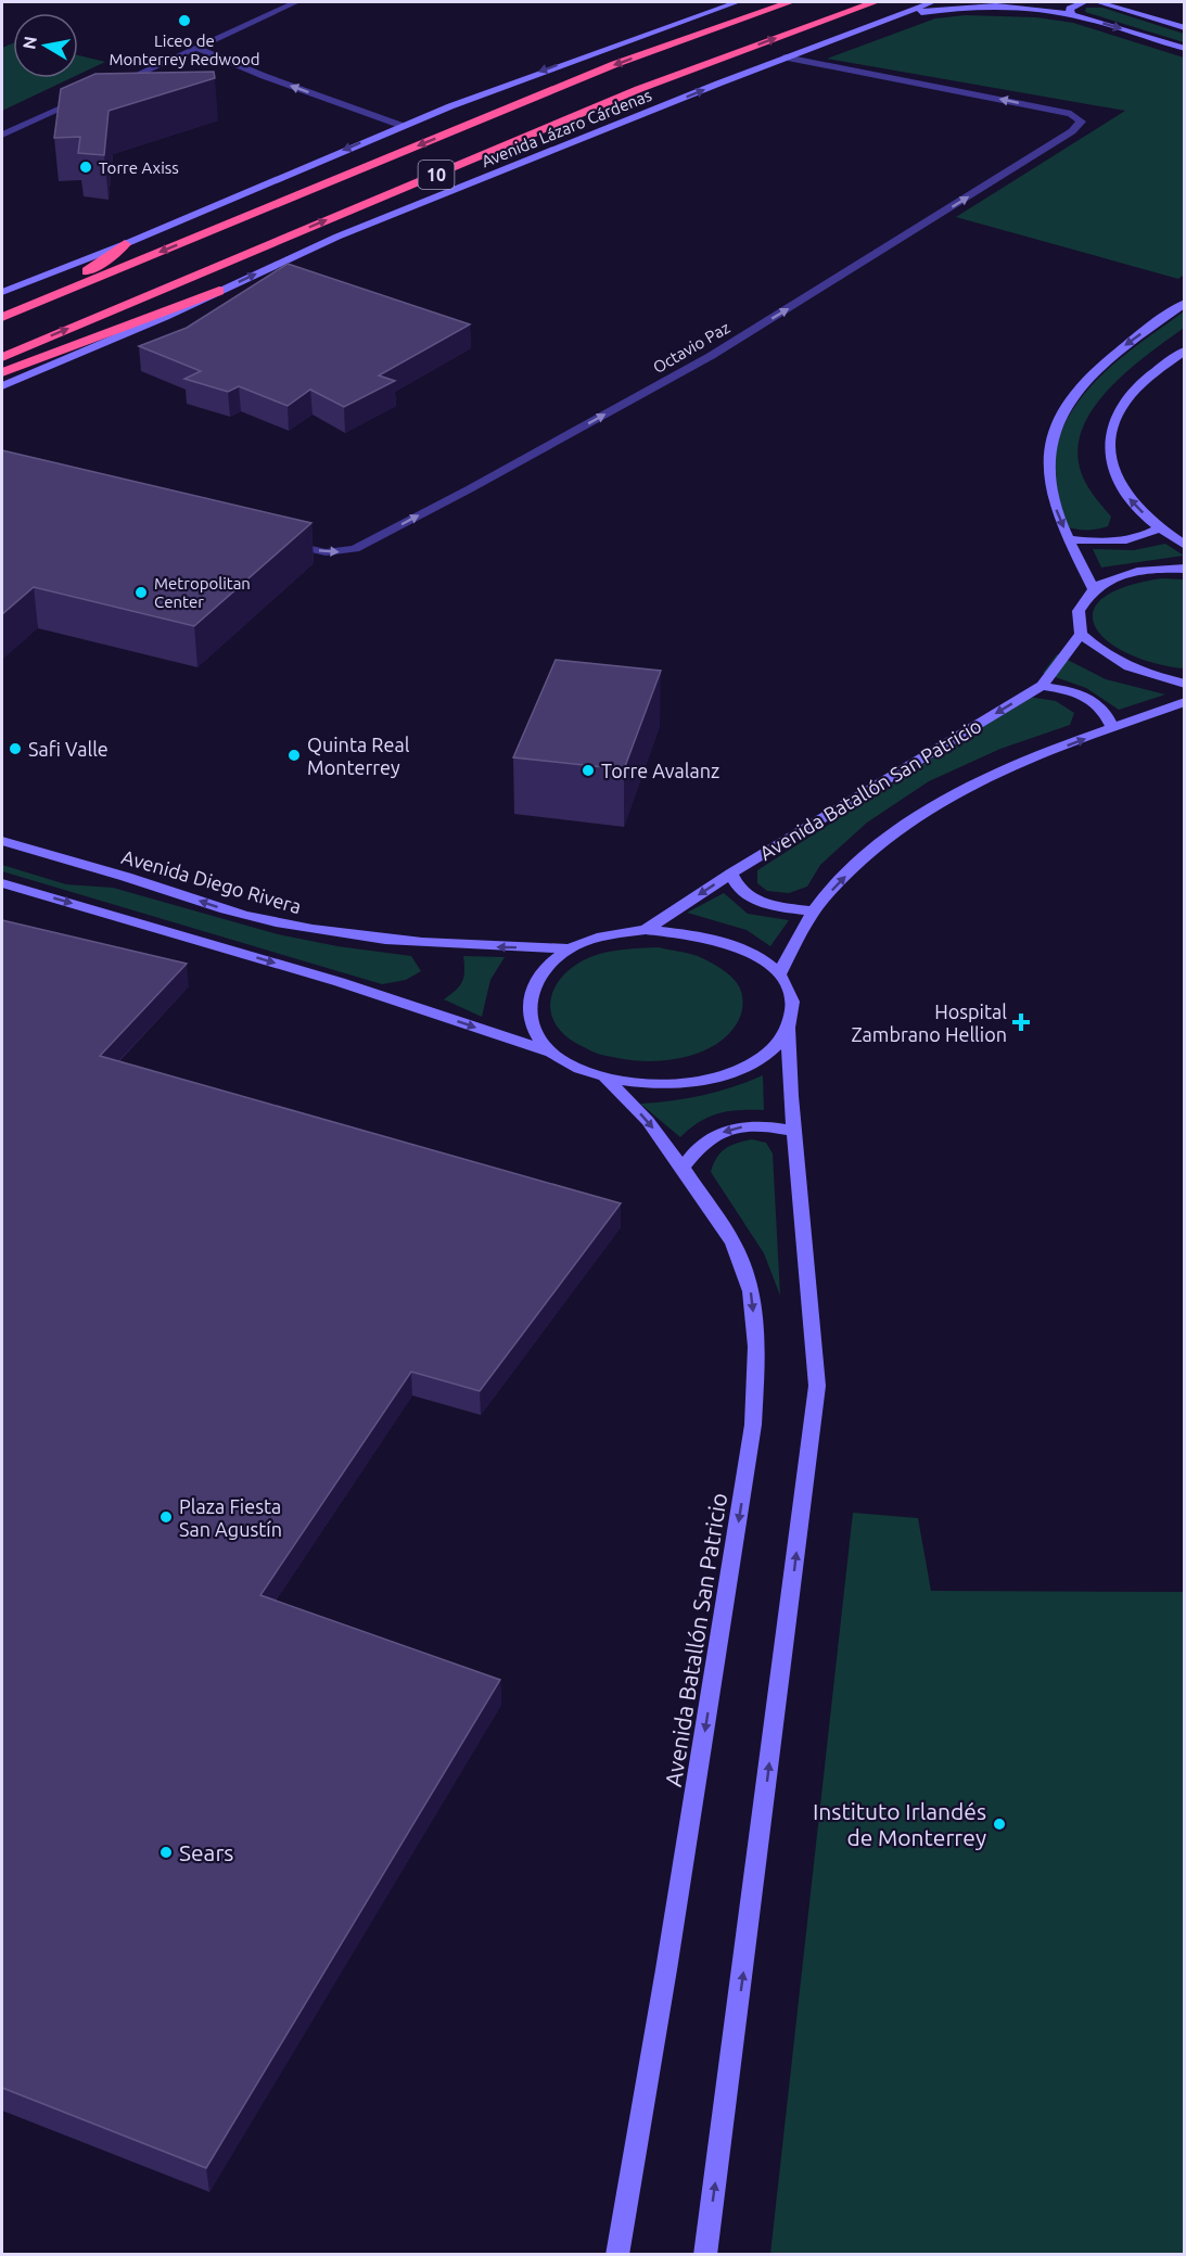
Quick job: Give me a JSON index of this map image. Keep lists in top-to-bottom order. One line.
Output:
{"streets":{"highway":["Avenida Lázaro Cárdenas","10"],"street":["Octavio Paz","Avenida Batallón San Patricio","Avenida Diego Rivera"]},"crossings":[["Avenida Lázaro Cárdenas","Octavio Paz"],["Avenida Batallón San Patricio","Avenida Diego Rivera"]],"places":{"other":["Liceo de Monterrey Redwood","Torre Axiss","Metropolitan Center","Safi Valle","Quinta Real Monterrey","Torre Avalanz","Plaza Fiesta San Agustín","Instituto Irlandés de Monterrey","Sears"],"health":["Hospital Zambrano Hellion"]},"north":"left"}
